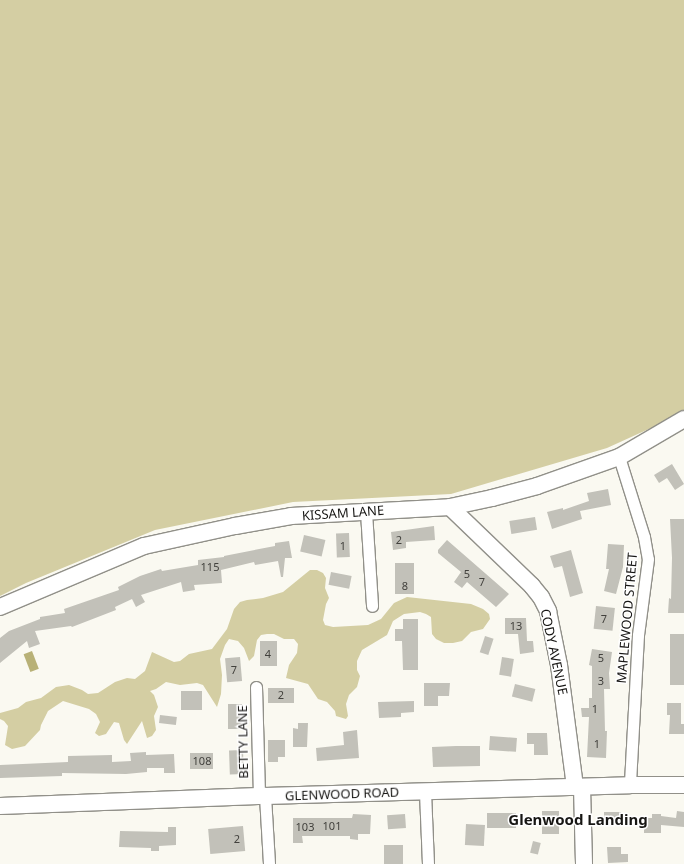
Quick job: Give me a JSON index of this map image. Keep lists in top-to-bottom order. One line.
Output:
{"streets":{"street":["KISSAM LANE","MAPLEWOOD STREET","CODY AVENUE","BETTY LANE","GLENWOOD ROAD"]},"crossings":[["KISSAM LANE","MAPLEWOOD STREET"],["KISSAM LANE","CODY AVENUE"],["MAPLEWOOD STREET","GLENWOOD ROAD"],["CODY AVENUE","GLENWOOD ROAD"],["BETTY LANE","GLENWOOD ROAD"]],"districts":["Glenwood Landing"],"house_numbers":["2","1","115","5","7","8","7","13","4","5","7","3","2","1","1","108","101","103","2"]}
